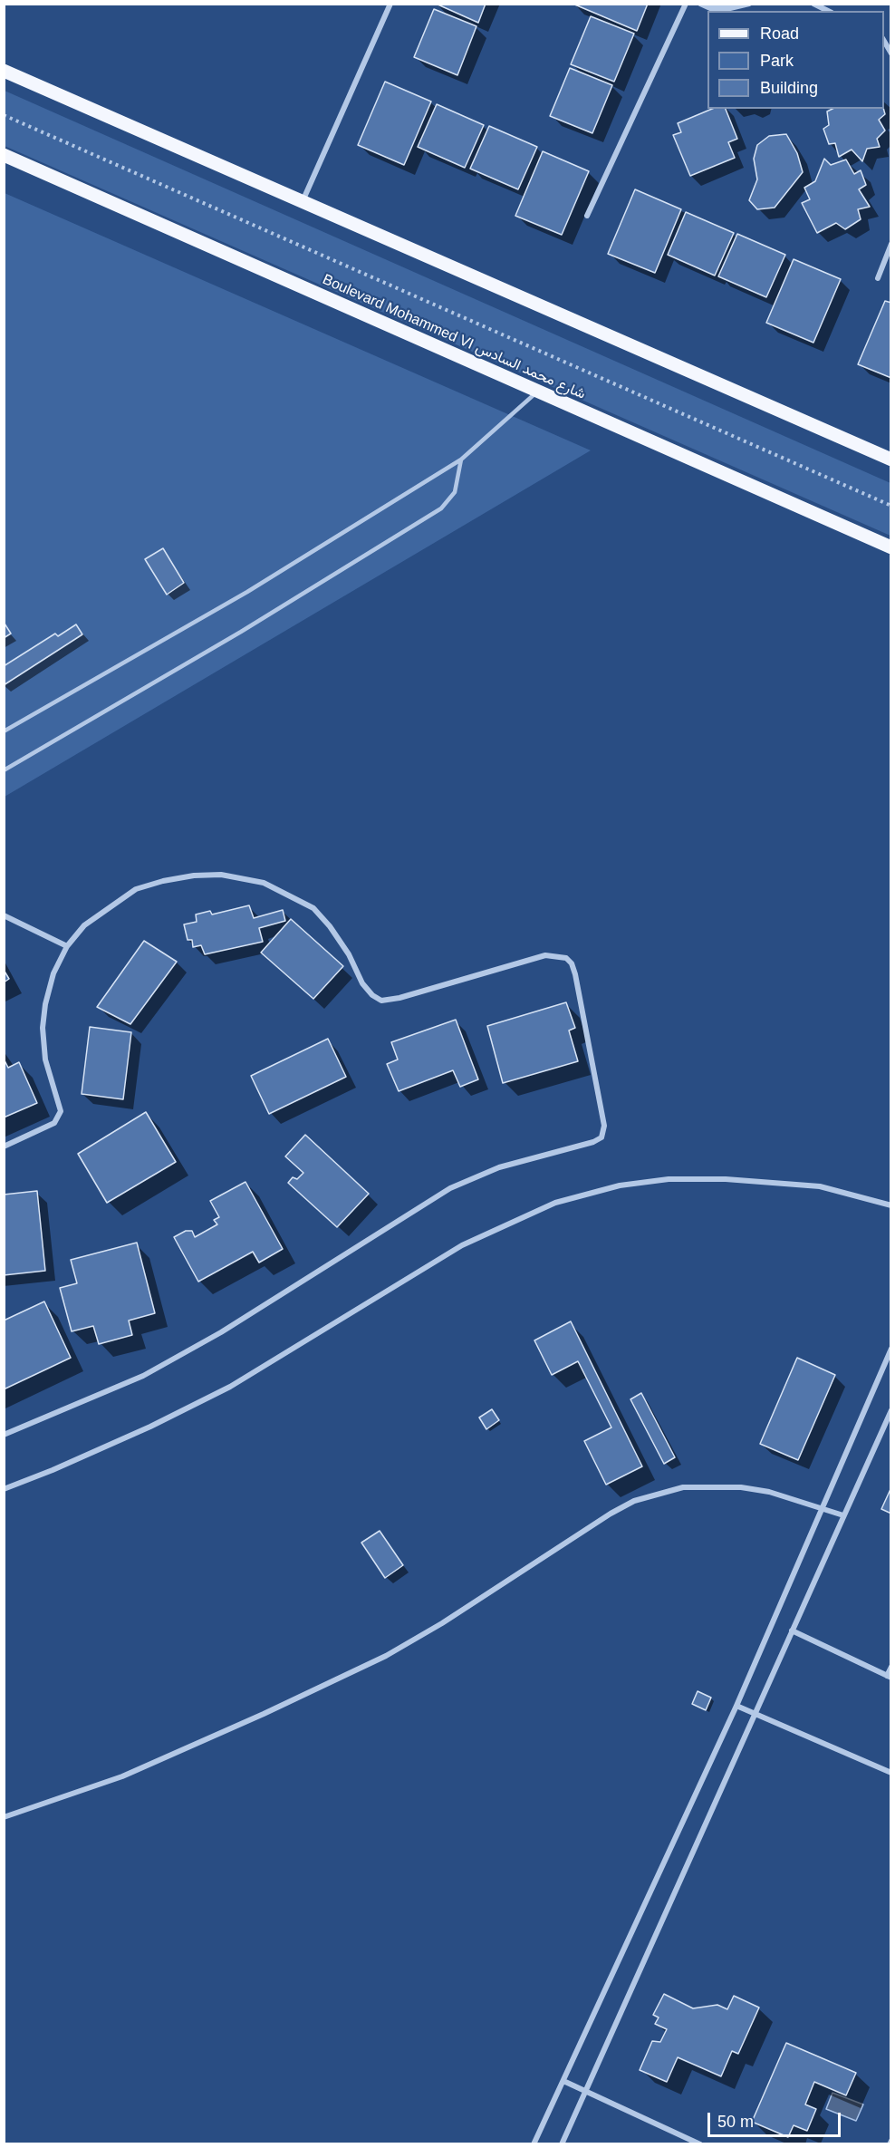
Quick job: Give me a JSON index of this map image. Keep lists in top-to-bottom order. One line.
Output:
{"streets":{"main road":["Boulevard Mohammed VI شارع محمد السادس"]},"legend":["Road","Park","Building"],"scale_bar":"50 m"}
